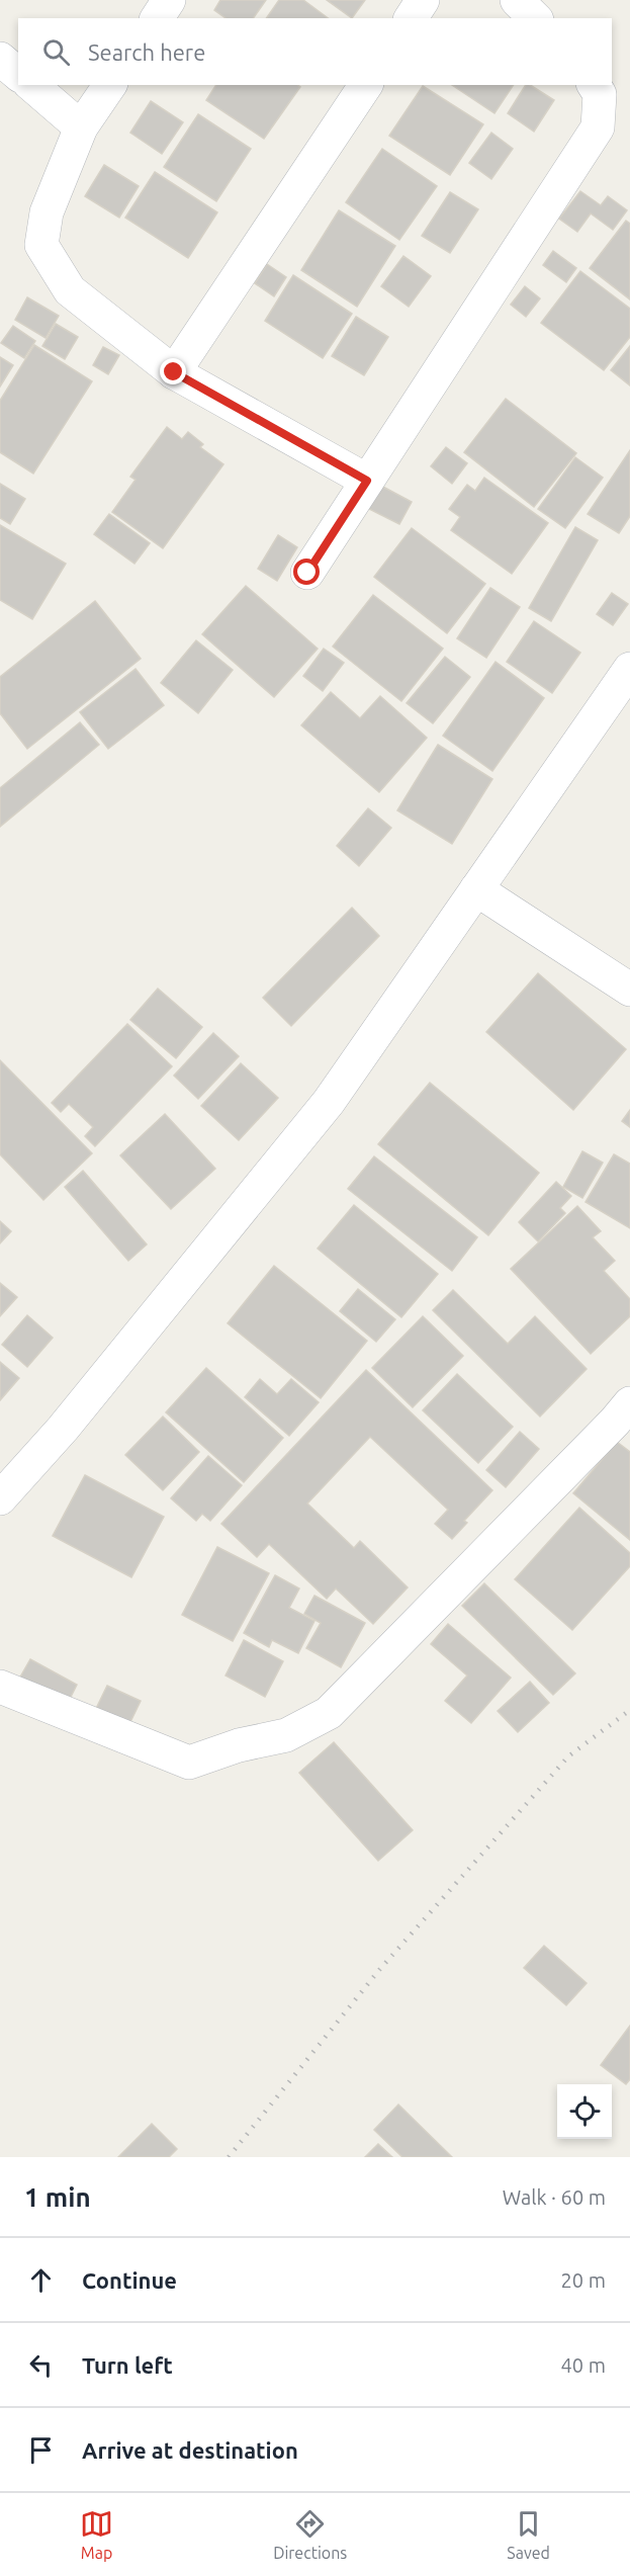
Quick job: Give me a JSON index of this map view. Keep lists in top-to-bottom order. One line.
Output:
{"page":{"search":"Search here","heading":["1 min","Walk · 60 m"],"list":[["Continue","20 m"],["Turn left","40 m"],"Arrive at destination"],"nav":["Map","Directions","Saved"]}}
